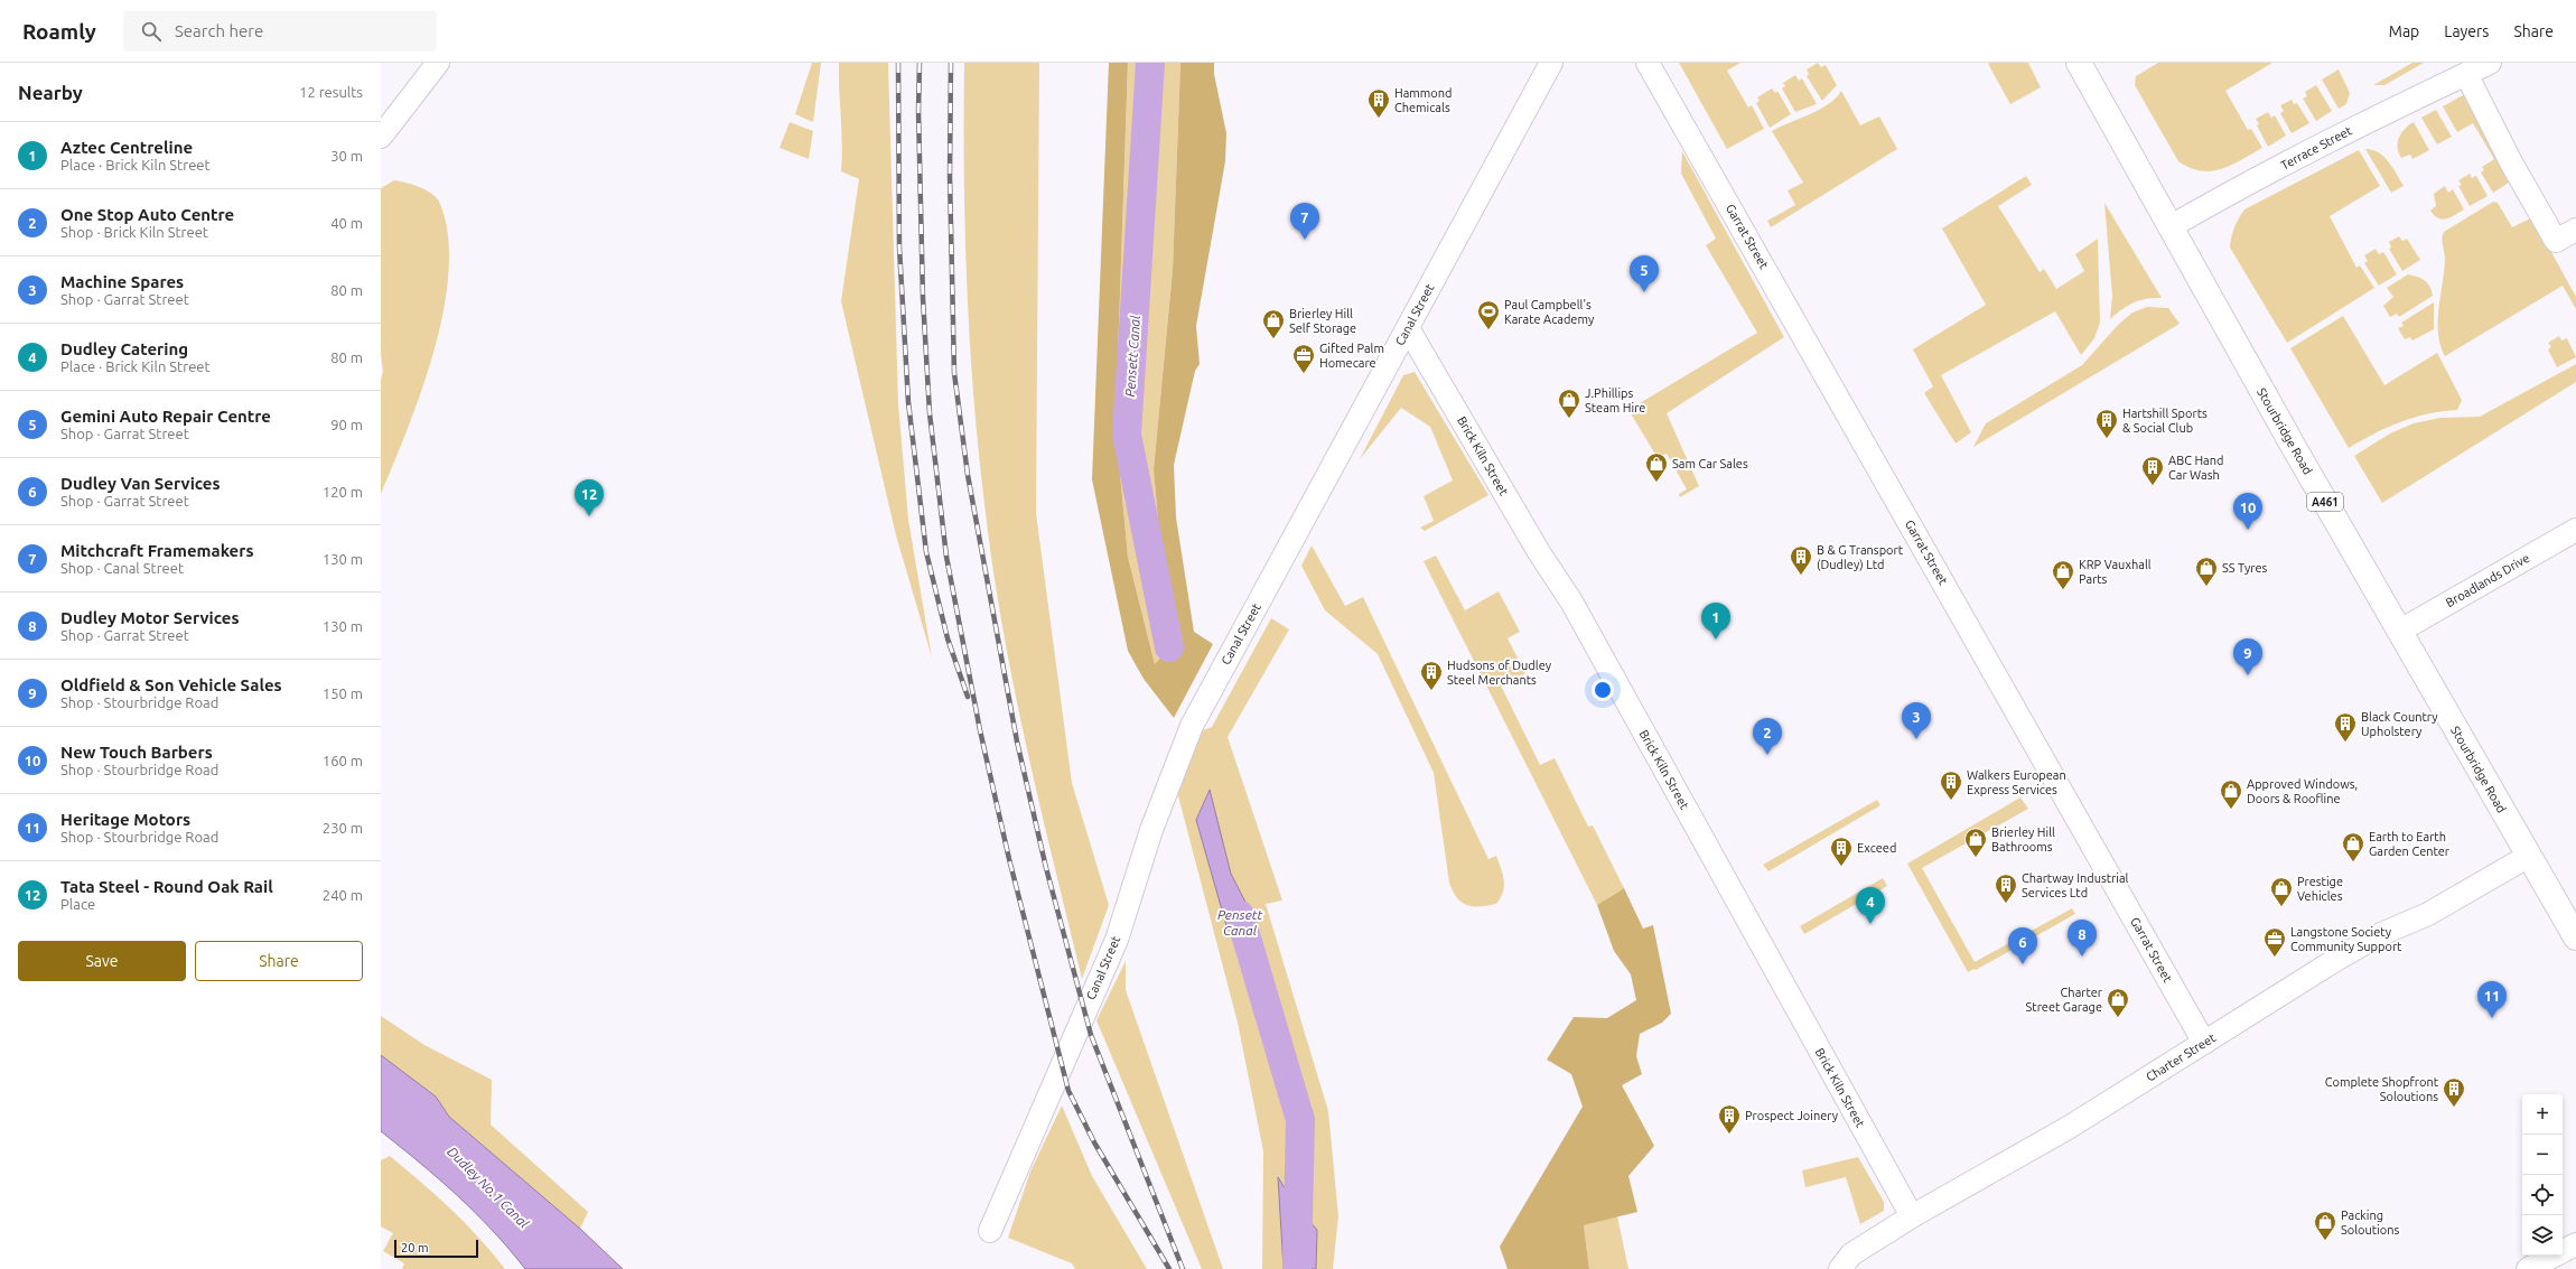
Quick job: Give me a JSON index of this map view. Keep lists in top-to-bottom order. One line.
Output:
{"streets":{"main road":["Stourbridge Road","A461"],"street":["Terrace Street","Garrat Street","Canal Street","Brick Kiln Street","Broadlands Drive","Charter Street"]},"crossings":[["Terrace Street","Stourbridge Road"],["Garrat Street","Charter Street"],["Canal Street","Brick Kiln Street"],["Stourbridge Road","Broadlands Drive"],["Stourbridge Road","Charter Street"],["Brick Kiln Street","Charter Street"]],"water":["Pensett Canal","Dudley No.1 Canal"],"places":{"building":["Hammond Chemicals","Hartshill Sports & Social Club","ABC Hand Car Wash","B & G Transport (Dudley) Ltd","Hudsons of Dudley Steel Merchants","Black Country Upholstery","Walkers European Express Services","Exceed","Chartway Industrial Services Ltd","Complete Shopfront Soloutions","Prospect Joinery"],"sports":["Paul Campbell's Karate Academy"],"shop":["Brierley Hill Self Storage","J.Phillips Steam Hire","Sam Car Sales","SS Tyres","KRP Vauxhall Parts","Approved Windows, Doors & Roofline","Brierley Hill Bathrooms","Earth to Earth Garden Center","Prestige Vehicles","Charter Street Garage","Packing Soloutions"],"office":["Gifted Palm Homecare","Langstone Society Community Support"]},"scale_bar":"20 m","page":{"header":"Roamly","search":"Search here","nav":["Map","Layers","Share"],"heading":["Nearby","12 results"],"list":[{"mark":"1","name":"Aztec Centreline","note":"Place · Brick Kiln Street","value":"30 m"},{"mark":"2","name":"One Stop Auto Centre","note":"Shop · Brick Kiln Street","value":"40 m"},{"mark":"3","name":"Machine Spares","note":"Shop · Garrat Street","value":"80 m"},{"mark":"4","name":"Dudley Catering","note":"Place · Brick Kiln Street","value":"80 m"},{"mark":"5","name":"Gemini Auto Repair Centre","note":"Shop · Garrat Street","value":"90 m"},{"mark":"6","name":"Dudley Van Services","note":"Shop · Garrat Street","value":"120 m"},{"mark":"7","name":"Mitchcraft Framemakers","note":"Shop · Canal Street","value":"130 m"},{"mark":"8","name":"Dudley Motor Services","note":"Shop · Garrat Street","value":"130 m"},{"mark":"9","name":"Oldfield & Son Vehicle Sales","note":"Shop · Stourbridge Road","value":"150 m"},{"mark":"10","name":"New Touch Barbers","note":"Shop · Stourbridge Road","value":"160 m"},{"mark":"11","name":"Heritage Motors","note":"Shop · Stourbridge Road","value":"230 m"},{"mark":"12","name":"Tata Steel - Round Oak Rail","note":"Place","value":"240 m"}],"pins":["7","5","12","10","1","9","3","2","4","8","6","11"],"buttons":["Save","Share"],"map_buttons":["+","−"],"scale":"20 m"}}
